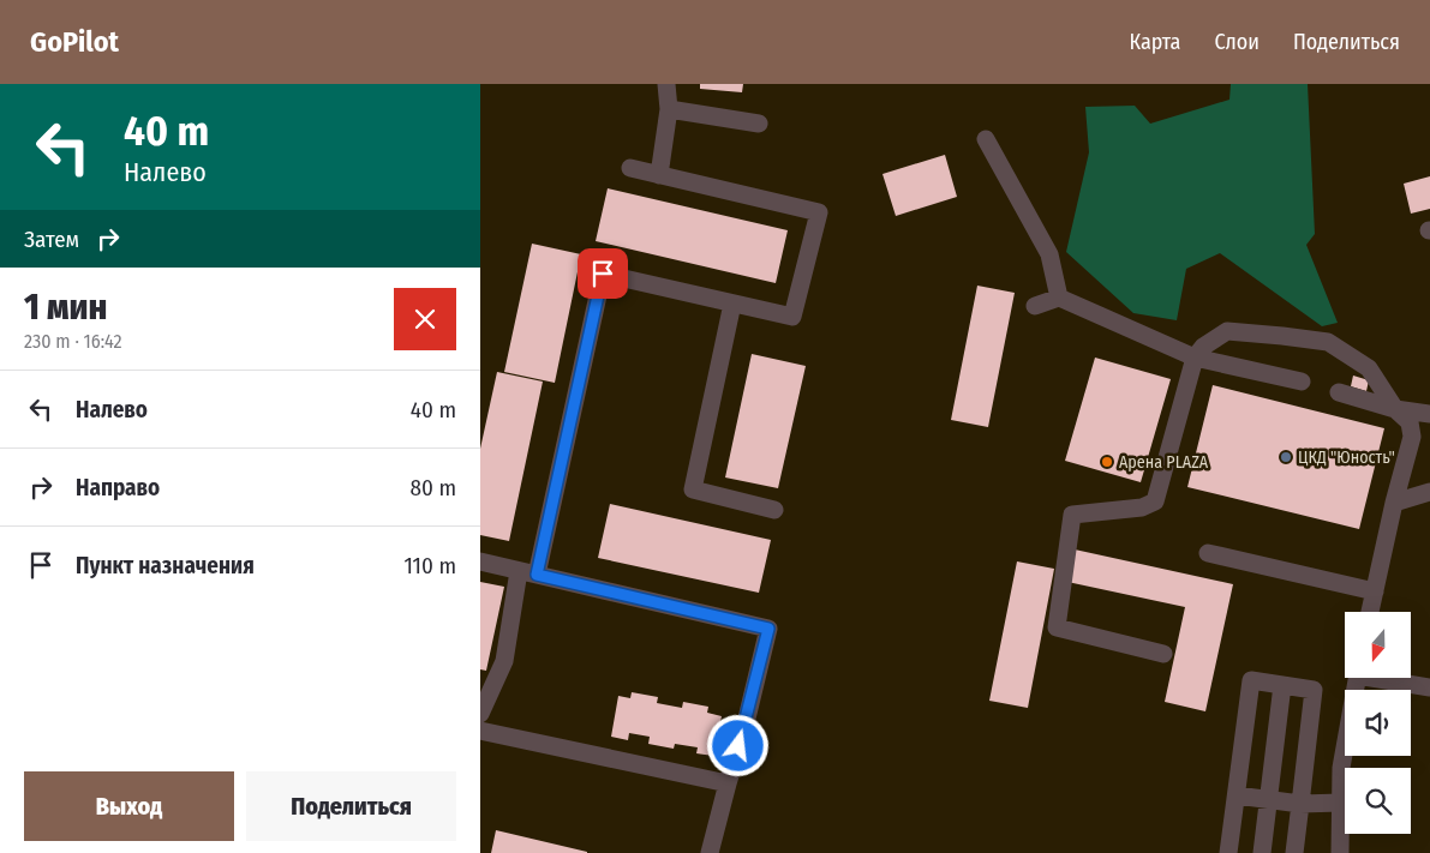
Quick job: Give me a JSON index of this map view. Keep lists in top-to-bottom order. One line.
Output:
{"places":["ЦКД \"Юность\"","Арена PLAZA"],"north":"bottom","page":{"header":"GoPilot","nav":["Карта","Слои","Поделиться"],"turn":["40 m","Налево"],"then":"Затем","heading":["1 мин","230 m · 16:42"],"list":[{"name":"Налево","value":"40 m"},{"name":"Направо","value":"80 m"},{"name":"Пункт назначения","value":"110 m"}],"buttons":["Выход","Поделиться"]}}
